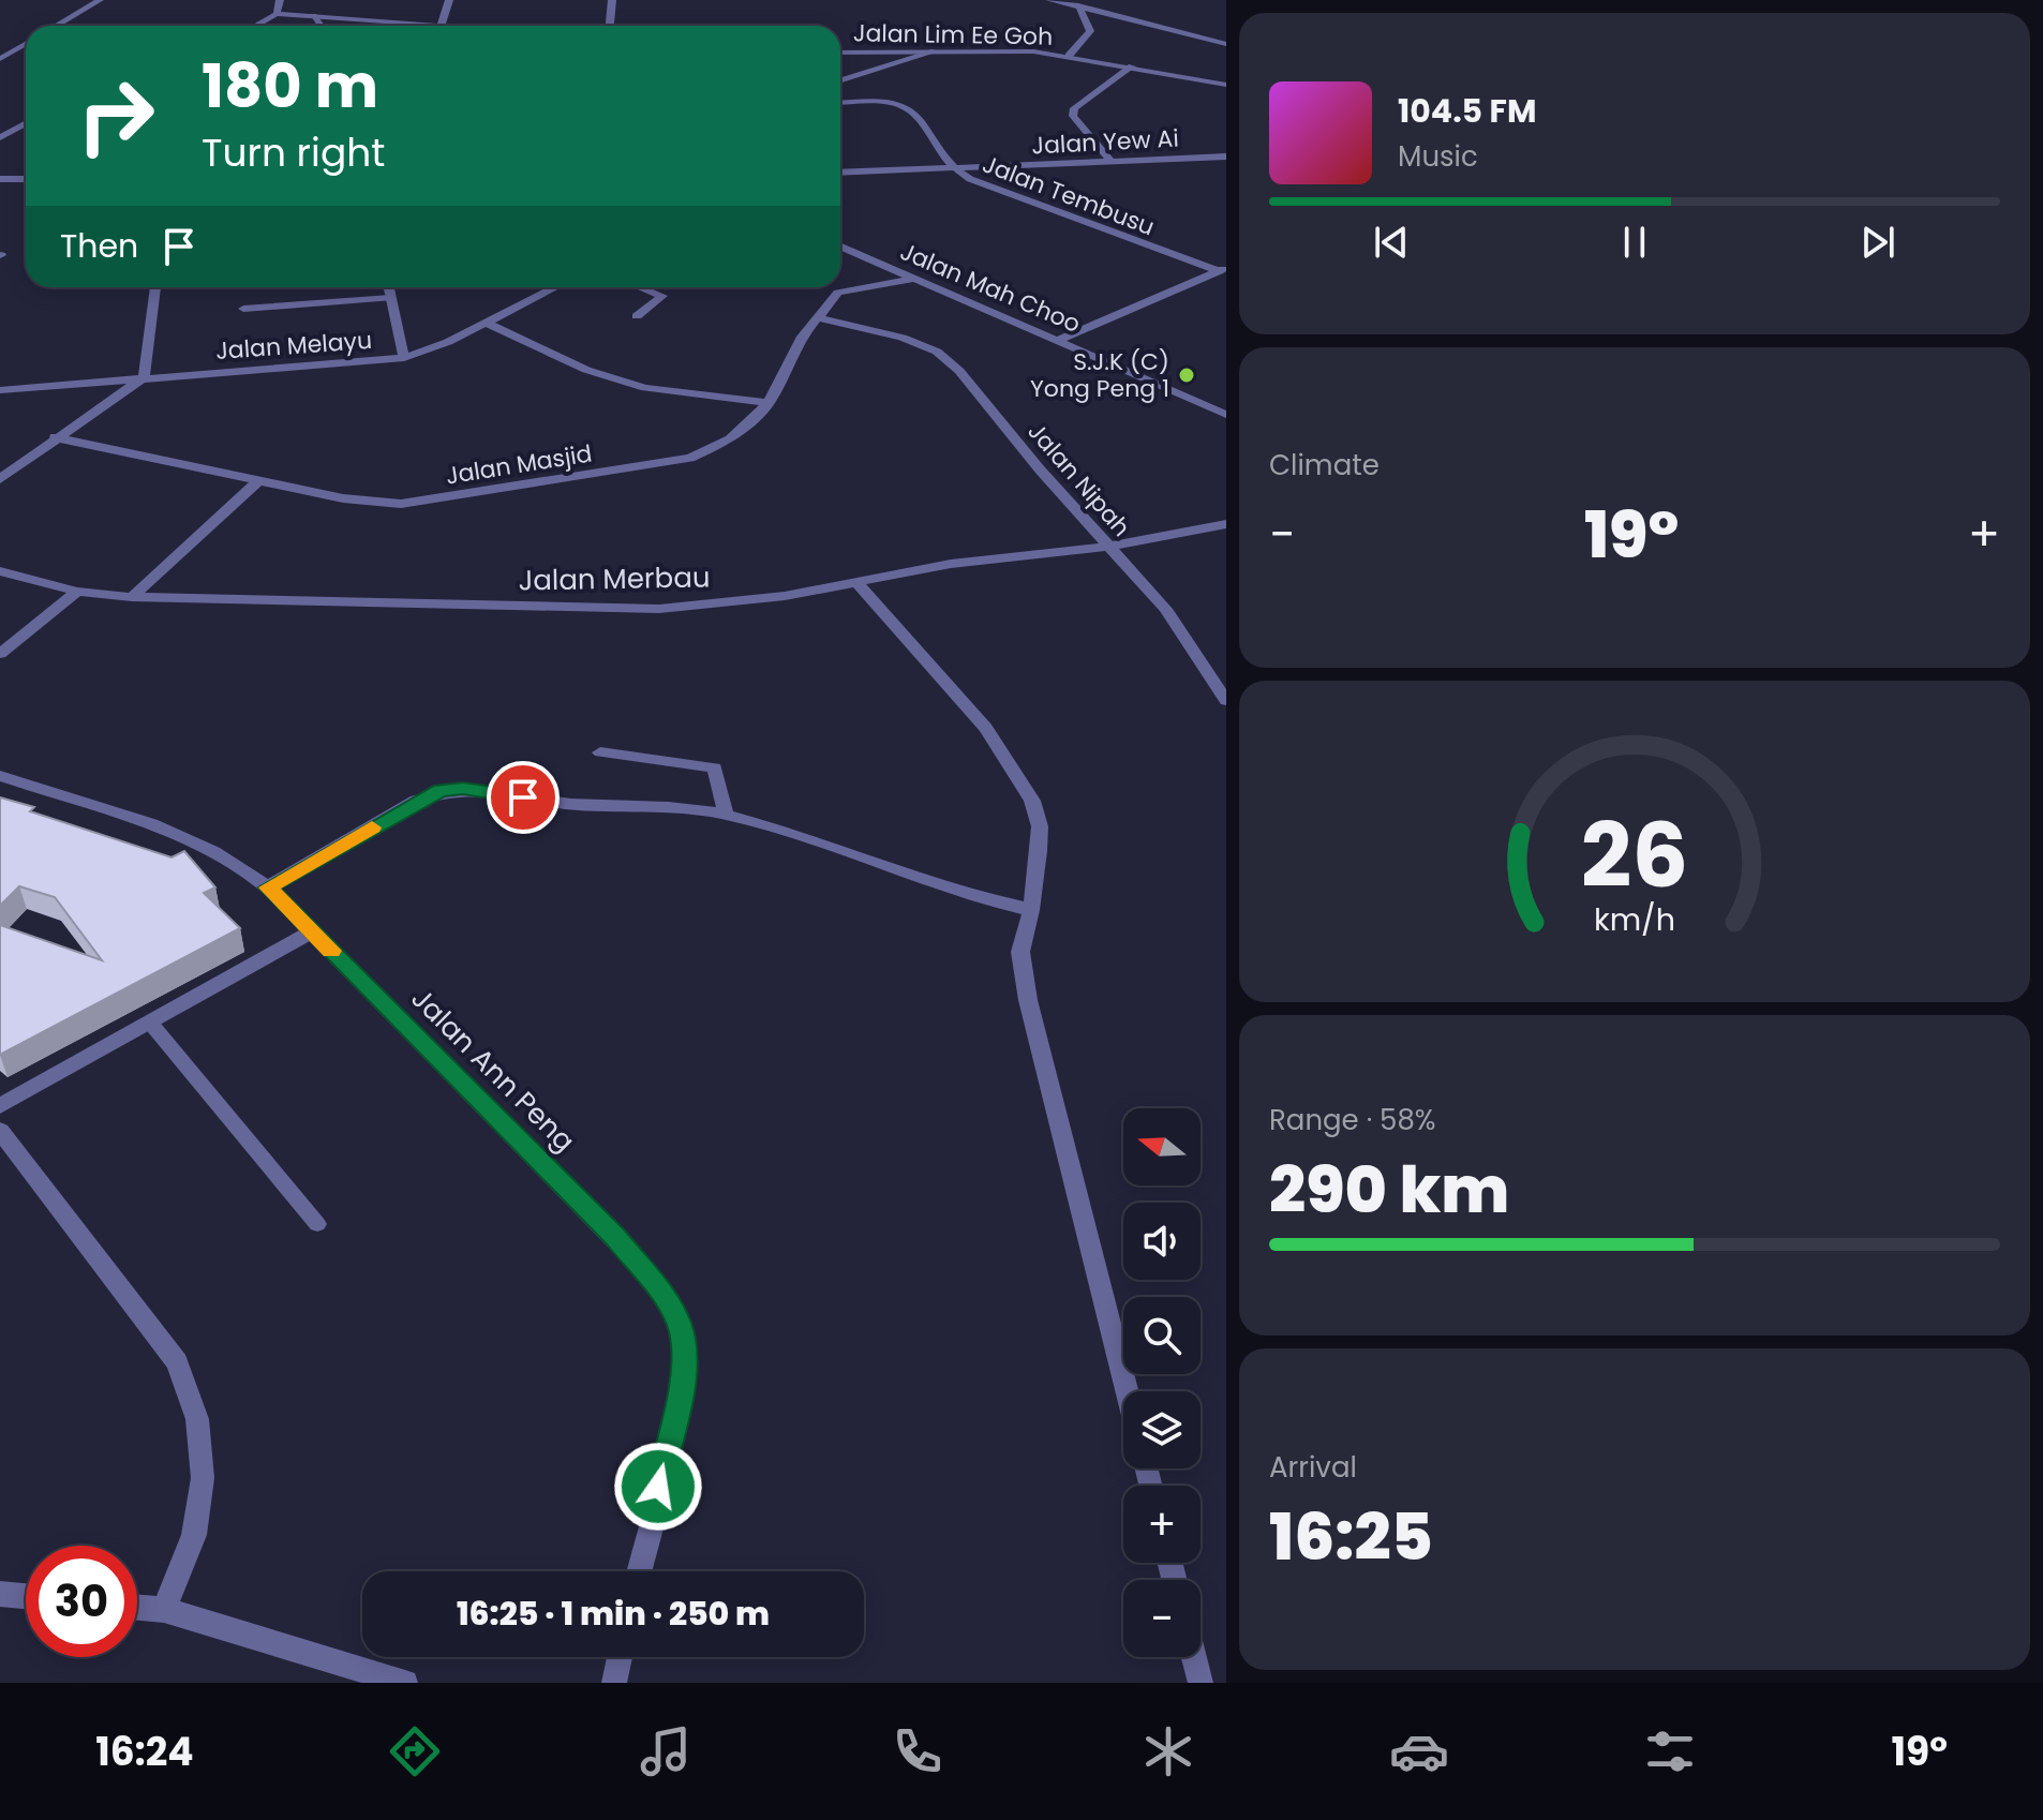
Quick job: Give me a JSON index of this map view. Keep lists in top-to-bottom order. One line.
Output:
{"streets":{"street":["Jalan Lim Ee Goh","Jalan Yew Ai","Jalan Tembusu","Jalan Mah Choo","Jalan Melayu","Jalan Masjid","Jalan Nipah","Jalan Merbau","Jalan Ann Peng"]},"crossings":[["Jalan Yew Ai","Jalan Tembusu"],["Jalan Mah Choo","Jalan Masjid"],["Jalan Masjid","Jalan Nipah"],["Jalan Nipah","Jalan Merbau"]],"places":["S.J.K (C) Yong Peng 1"],"north":"left","page":{"turn":["180 m","Turn right"],"song":["104.5 FM","Music"],"then":"Then","tile":["Climate",["Range · 58%","290 km"],["Arrival","16:25"]],"heat":["−","19°","+"],"map_buttons":["+","−"],"limit":"30","trip":"16:25 · 1 min · 250 m","tabs":["16:24","19°"],"gauge":["26","km/h"]}}
